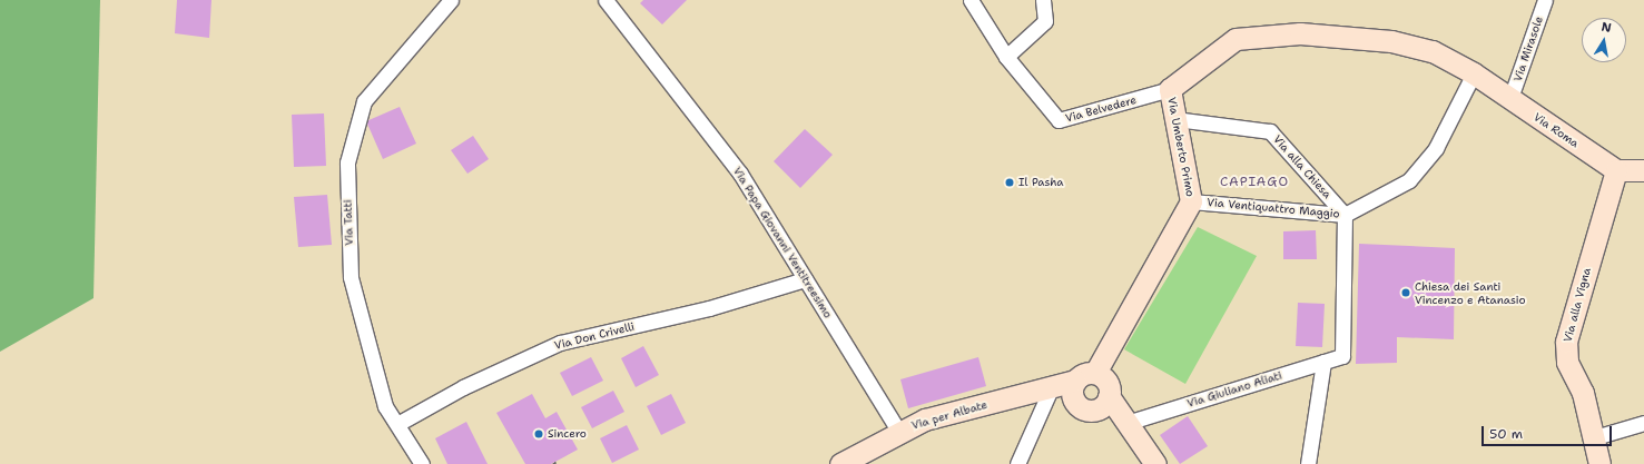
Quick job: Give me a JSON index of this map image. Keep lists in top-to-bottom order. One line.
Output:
{"streets":{"street":["Via Mirasole","Via Belvedere","Via Roma","Via Umberto Primo","Via alla Chiesa","Via Ventiquattro Maggio","Via Tatti","Via Papa Giovanni Ventitreesimo","Via alla Vigna","Via Don Crivelli","Via Giuliano Aliati","Via per Albate"]},"crossings":[["Via Mirasole","Via Roma"],["Via Belvedere","Via Umberto Primo"],["Via Roma","Via Umberto Primo"],["Via Roma","Via Ventiquattro Maggio"],["Via Roma","Via alla Vigna"],["Via Umberto Primo","Via alla Chiesa"],["Via Umberto Primo","Via Ventiquattro Maggio"],["Via Umberto Primo","Via per Albate"],["Via alla Chiesa","Via Ventiquattro Maggio"],["Via alla Chiesa","Via Giuliano Aliati"],["Via Ventiquattro Maggio","Via Giuliano Aliati"],["Via Tatti","Via Don Crivelli"],["Via Papa Giovanni Ventitreesimo","Via Don Crivelli"],["Via Papa Giovanni Ventitreesimo","Via per Albate"]],"districts":["CAPIAGO"],"places":["Il Pasha","Chiesa dei Santi Vincenzo e Atanasio","Sincero"],"scale_bar":"50 m","north":"top"}
